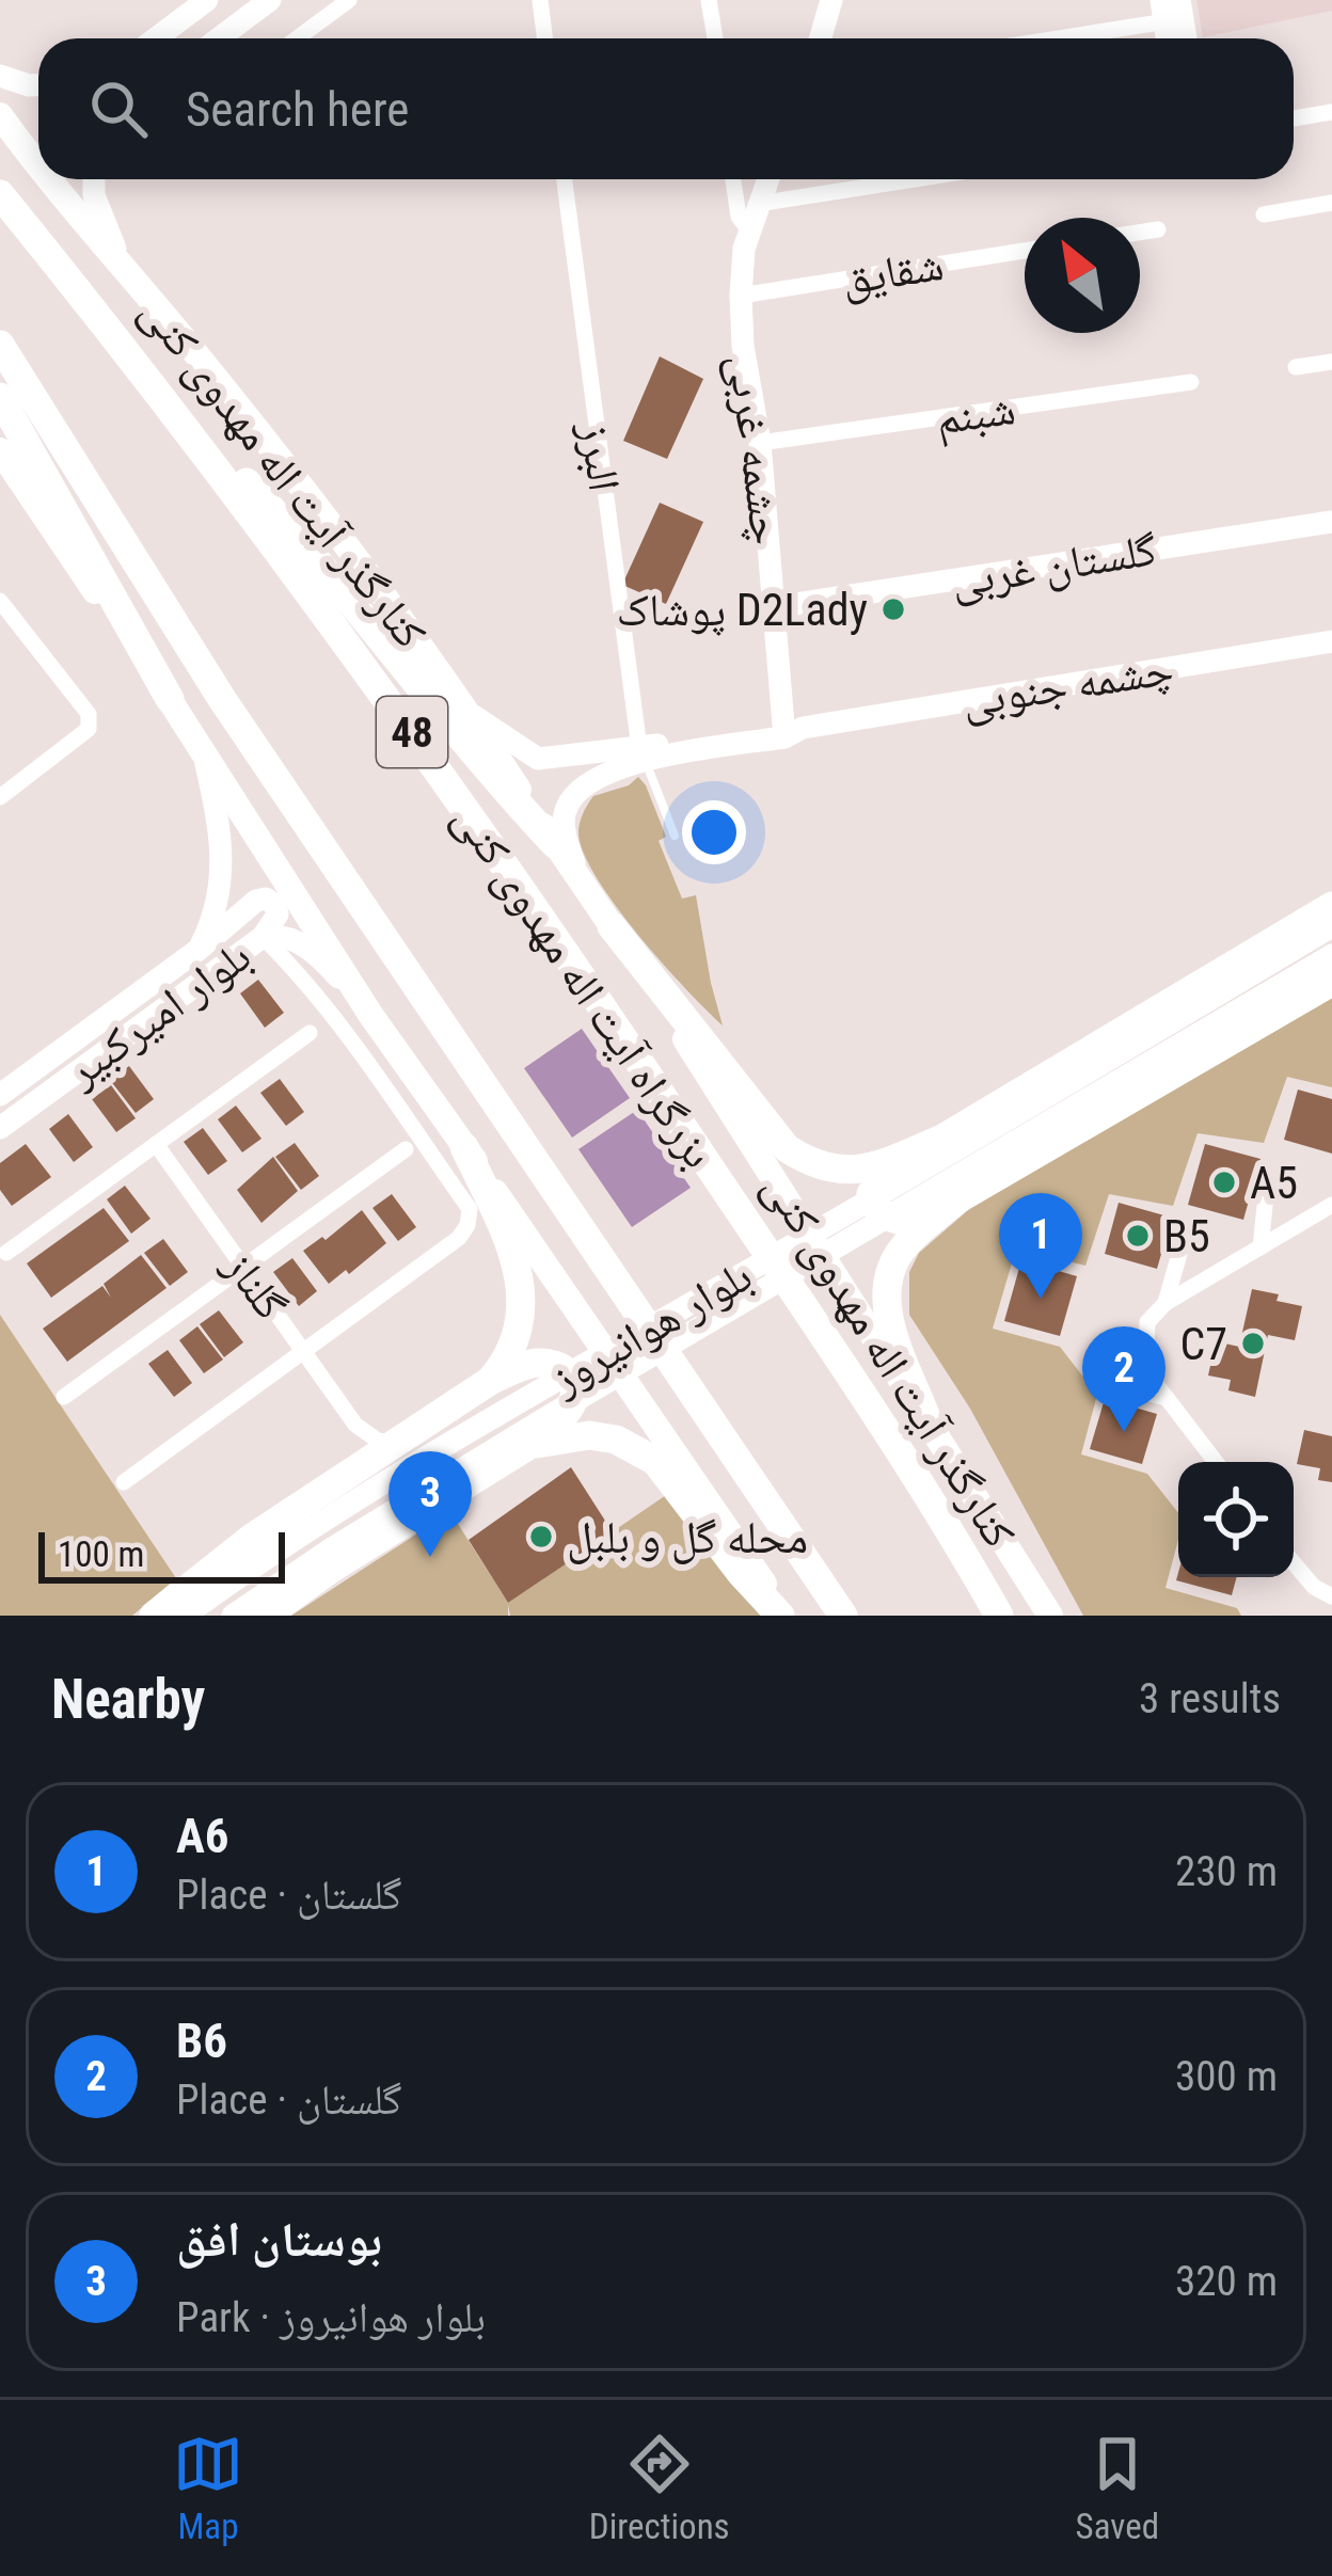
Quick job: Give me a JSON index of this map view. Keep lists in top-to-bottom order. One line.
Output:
{"streets":{"highway":["48","بزرگراه آیت اله مهدوی کنی"],"main road":["چشمه غربی","کنارگذر آیت اله مهدوی کنی","گلستان غربی","چشمه جنوبی","بلوار امیرکبیر","بلوار هوانیروز"],"street":["شقایق","شبنم","البرز","گلناز"]},"crossings":[["شقایق","چشمه غربی"],["شبنم","چشمه غربی"],["چشمه غربی","گلستان غربی"],["چشمه غربی","چشمه جنوبی"],["البرز","چشمه جنوبی"],["کنارگذر آیت اله مهدوی کنی","چشمه جنوبی"]],"places":["پوشاک D2Lady","A5","B5","C7","محله گل و بلبل"],"scale_bar":"100 m","north":"top left","page":{"search":"Search here","pins":["1","2","3"],"scale":"100 m","heading":["Nearby","3 results"],"list":[{"mark":"1","name":"A6","note":"Place · گلستان","value":"230 m"},{"mark":"2","name":"B6","note":"Place · گلستان","value":"300 m"},{"mark":"3","name":"بوستان افق","note":"Park · بلوار هوانیروز","value":"320 m"}],"nav":["Map","Directions","Saved"]}}
